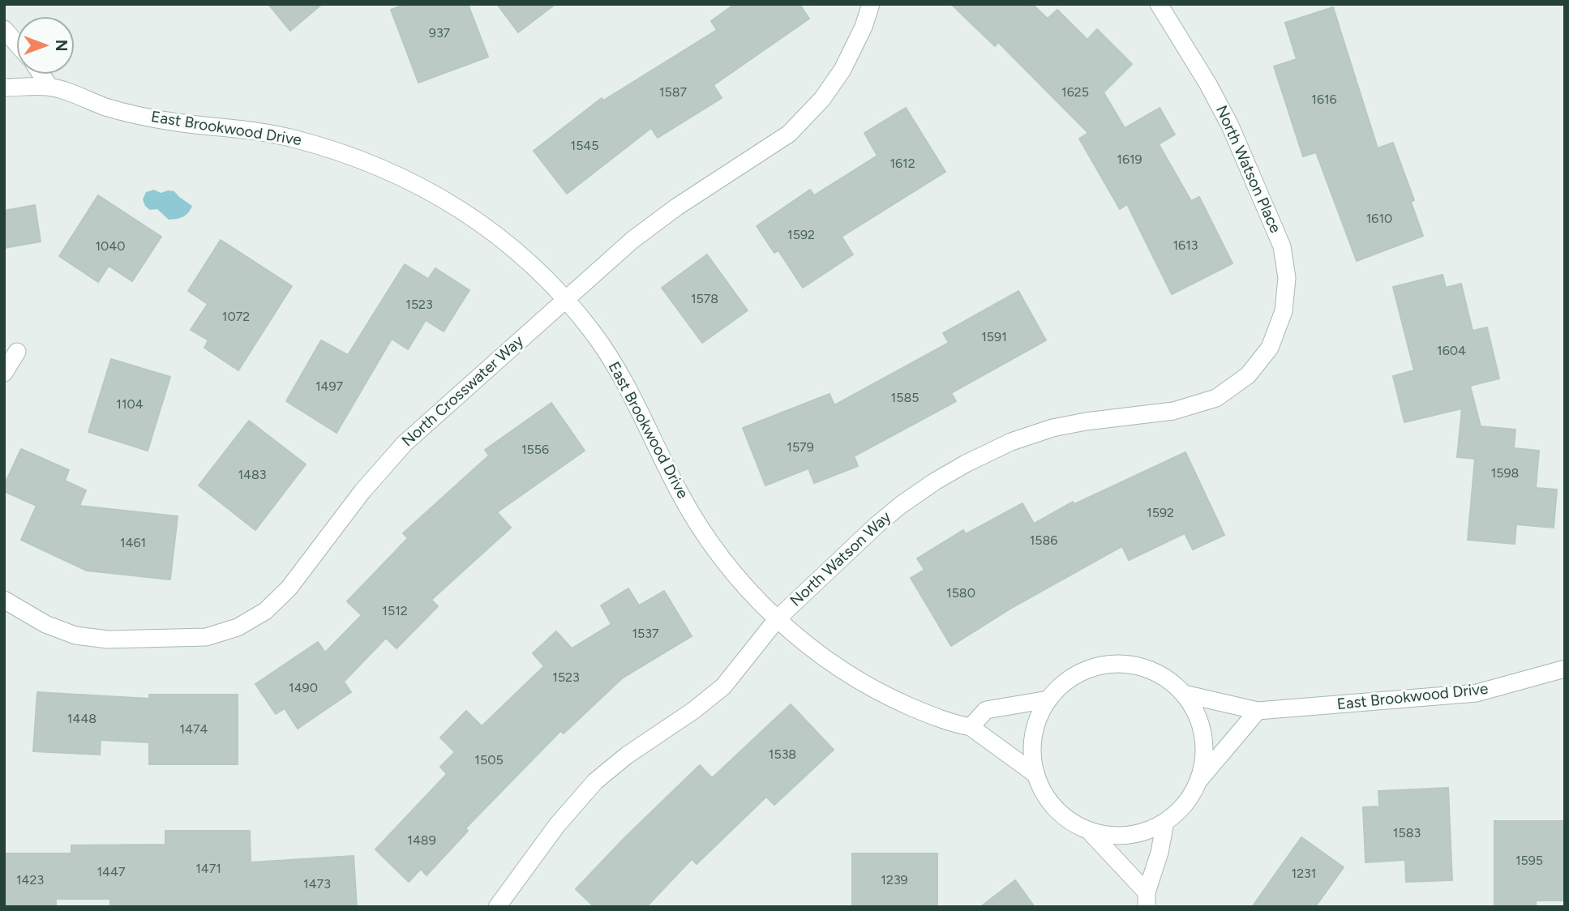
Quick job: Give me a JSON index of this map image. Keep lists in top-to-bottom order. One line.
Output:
{"streets":{"street":["East Brookwood Drive","North Watson Place","North Crosswater Way","North Watson Way"]},"crossings":[["East Brookwood Drive","North Crosswater Way"],["East Brookwood Drive","North Watson Way"],["North Watson Place","North Watson Way"]],"house_numbers":["937","1587","1625","1616","1545","1619","1612","1610","1592","1613","1040","1578","1523","1072","1591","1604","1497","1585","1104","1579","1556","1598","1483","1592","1586","1461","1580","1512","1537","1523","1490","1448","1474","1538","1505","1583","1489","1595","1471","1447","1231","1423","1239","1473"],"north":"right"}
